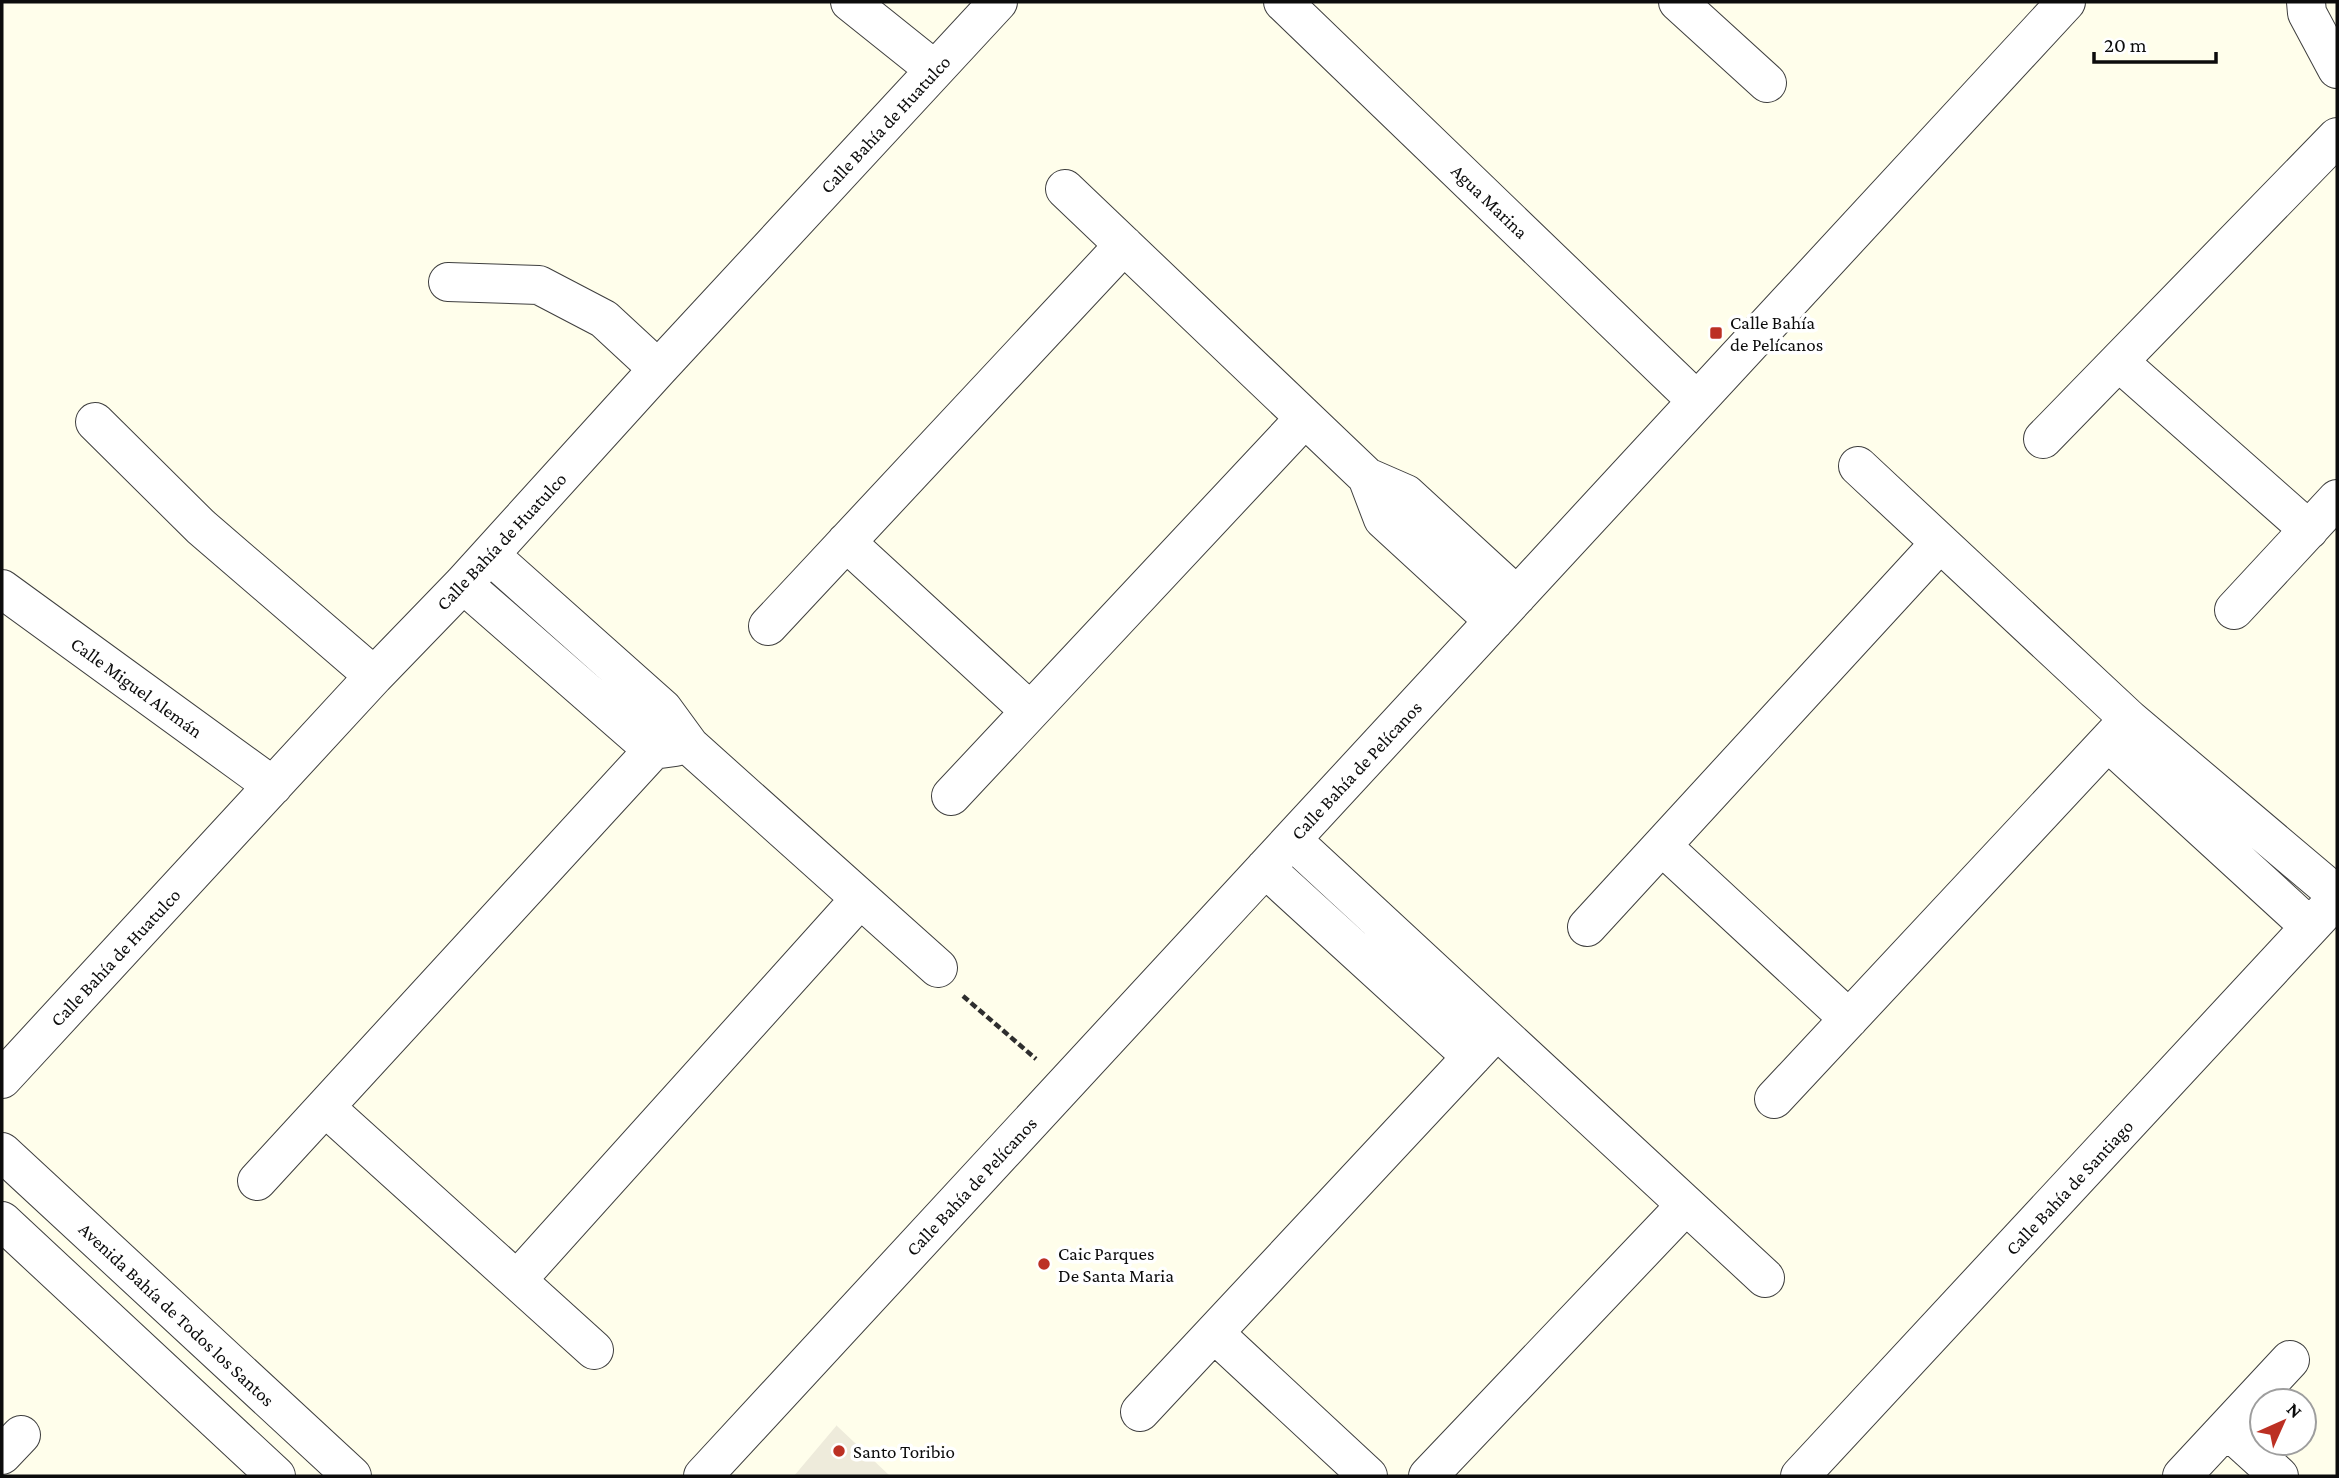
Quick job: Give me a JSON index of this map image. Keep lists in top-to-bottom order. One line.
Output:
{"streets":{"street":["Calle Bahía de Huatulco","Agua Marina","Calle Miguel Alemán","Calle Bahía de Pelícanos","Calle Bahía de Santiago","Avenida Bahía de Todos los Santos"]},"crossings":[["Calle Bahía de Huatulco","Calle Miguel Alemán"],["Agua Marina","Calle Bahía de Pelícanos"]],"places":{"transit":["Calle Bahía de Pelícanos"],"other":["Caic Parques De Santa Maria","Santo Toribio"]},"scale_bar":"20 m","north":"top right"}
